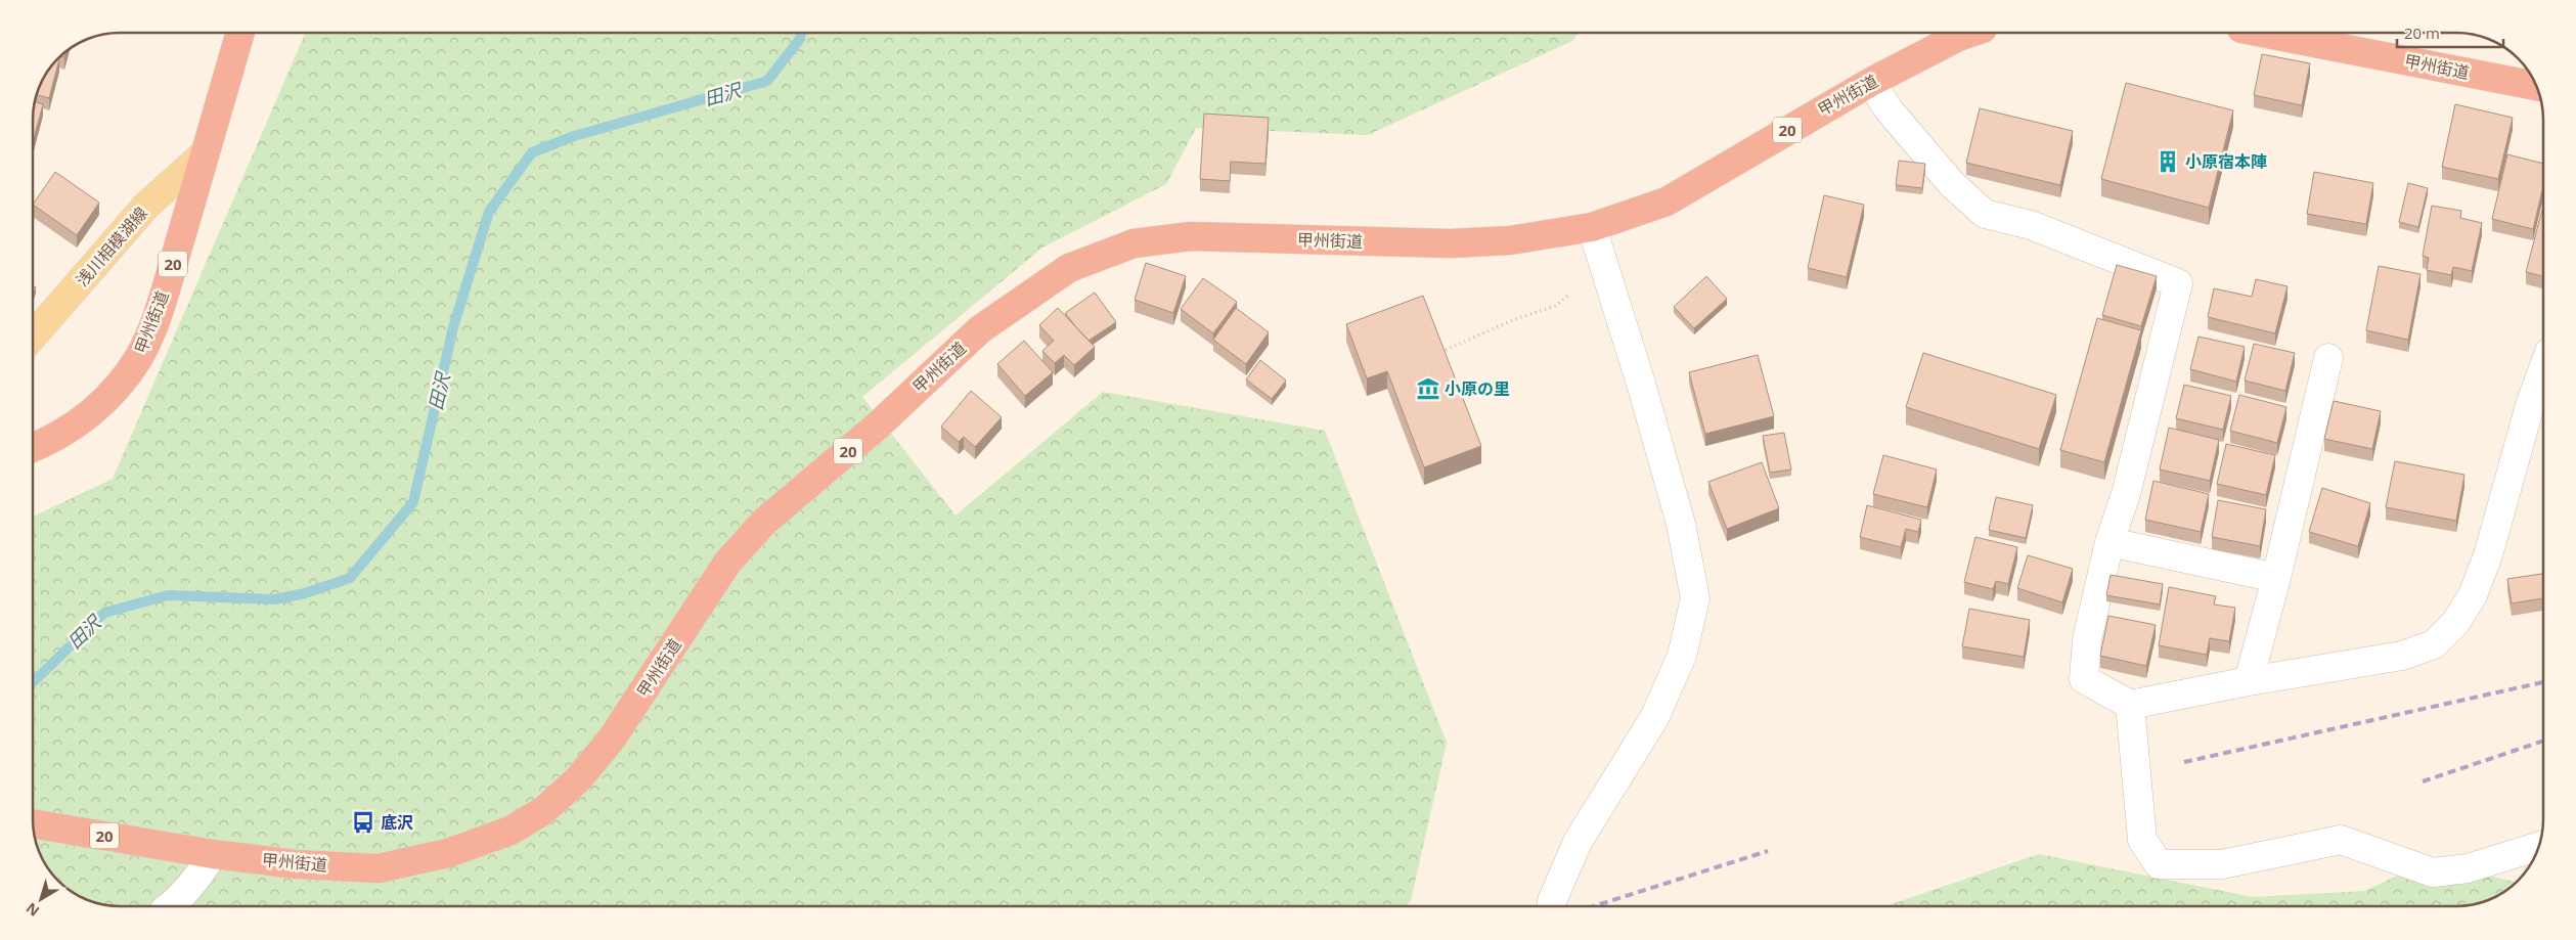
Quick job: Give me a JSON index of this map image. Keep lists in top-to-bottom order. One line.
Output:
{"streets":{"highway":["甲州街道","20"],"main road":["浅川相模湖線"]},"crossings":[["甲州街道","浅川相模湖線"]],"water":["田沢"],"places":{"building":["小原宿本陣"],"museum":["小原の里"],"bus stop":["底沢"]},"scale_bar":"20 m","north":"bottom left"}
